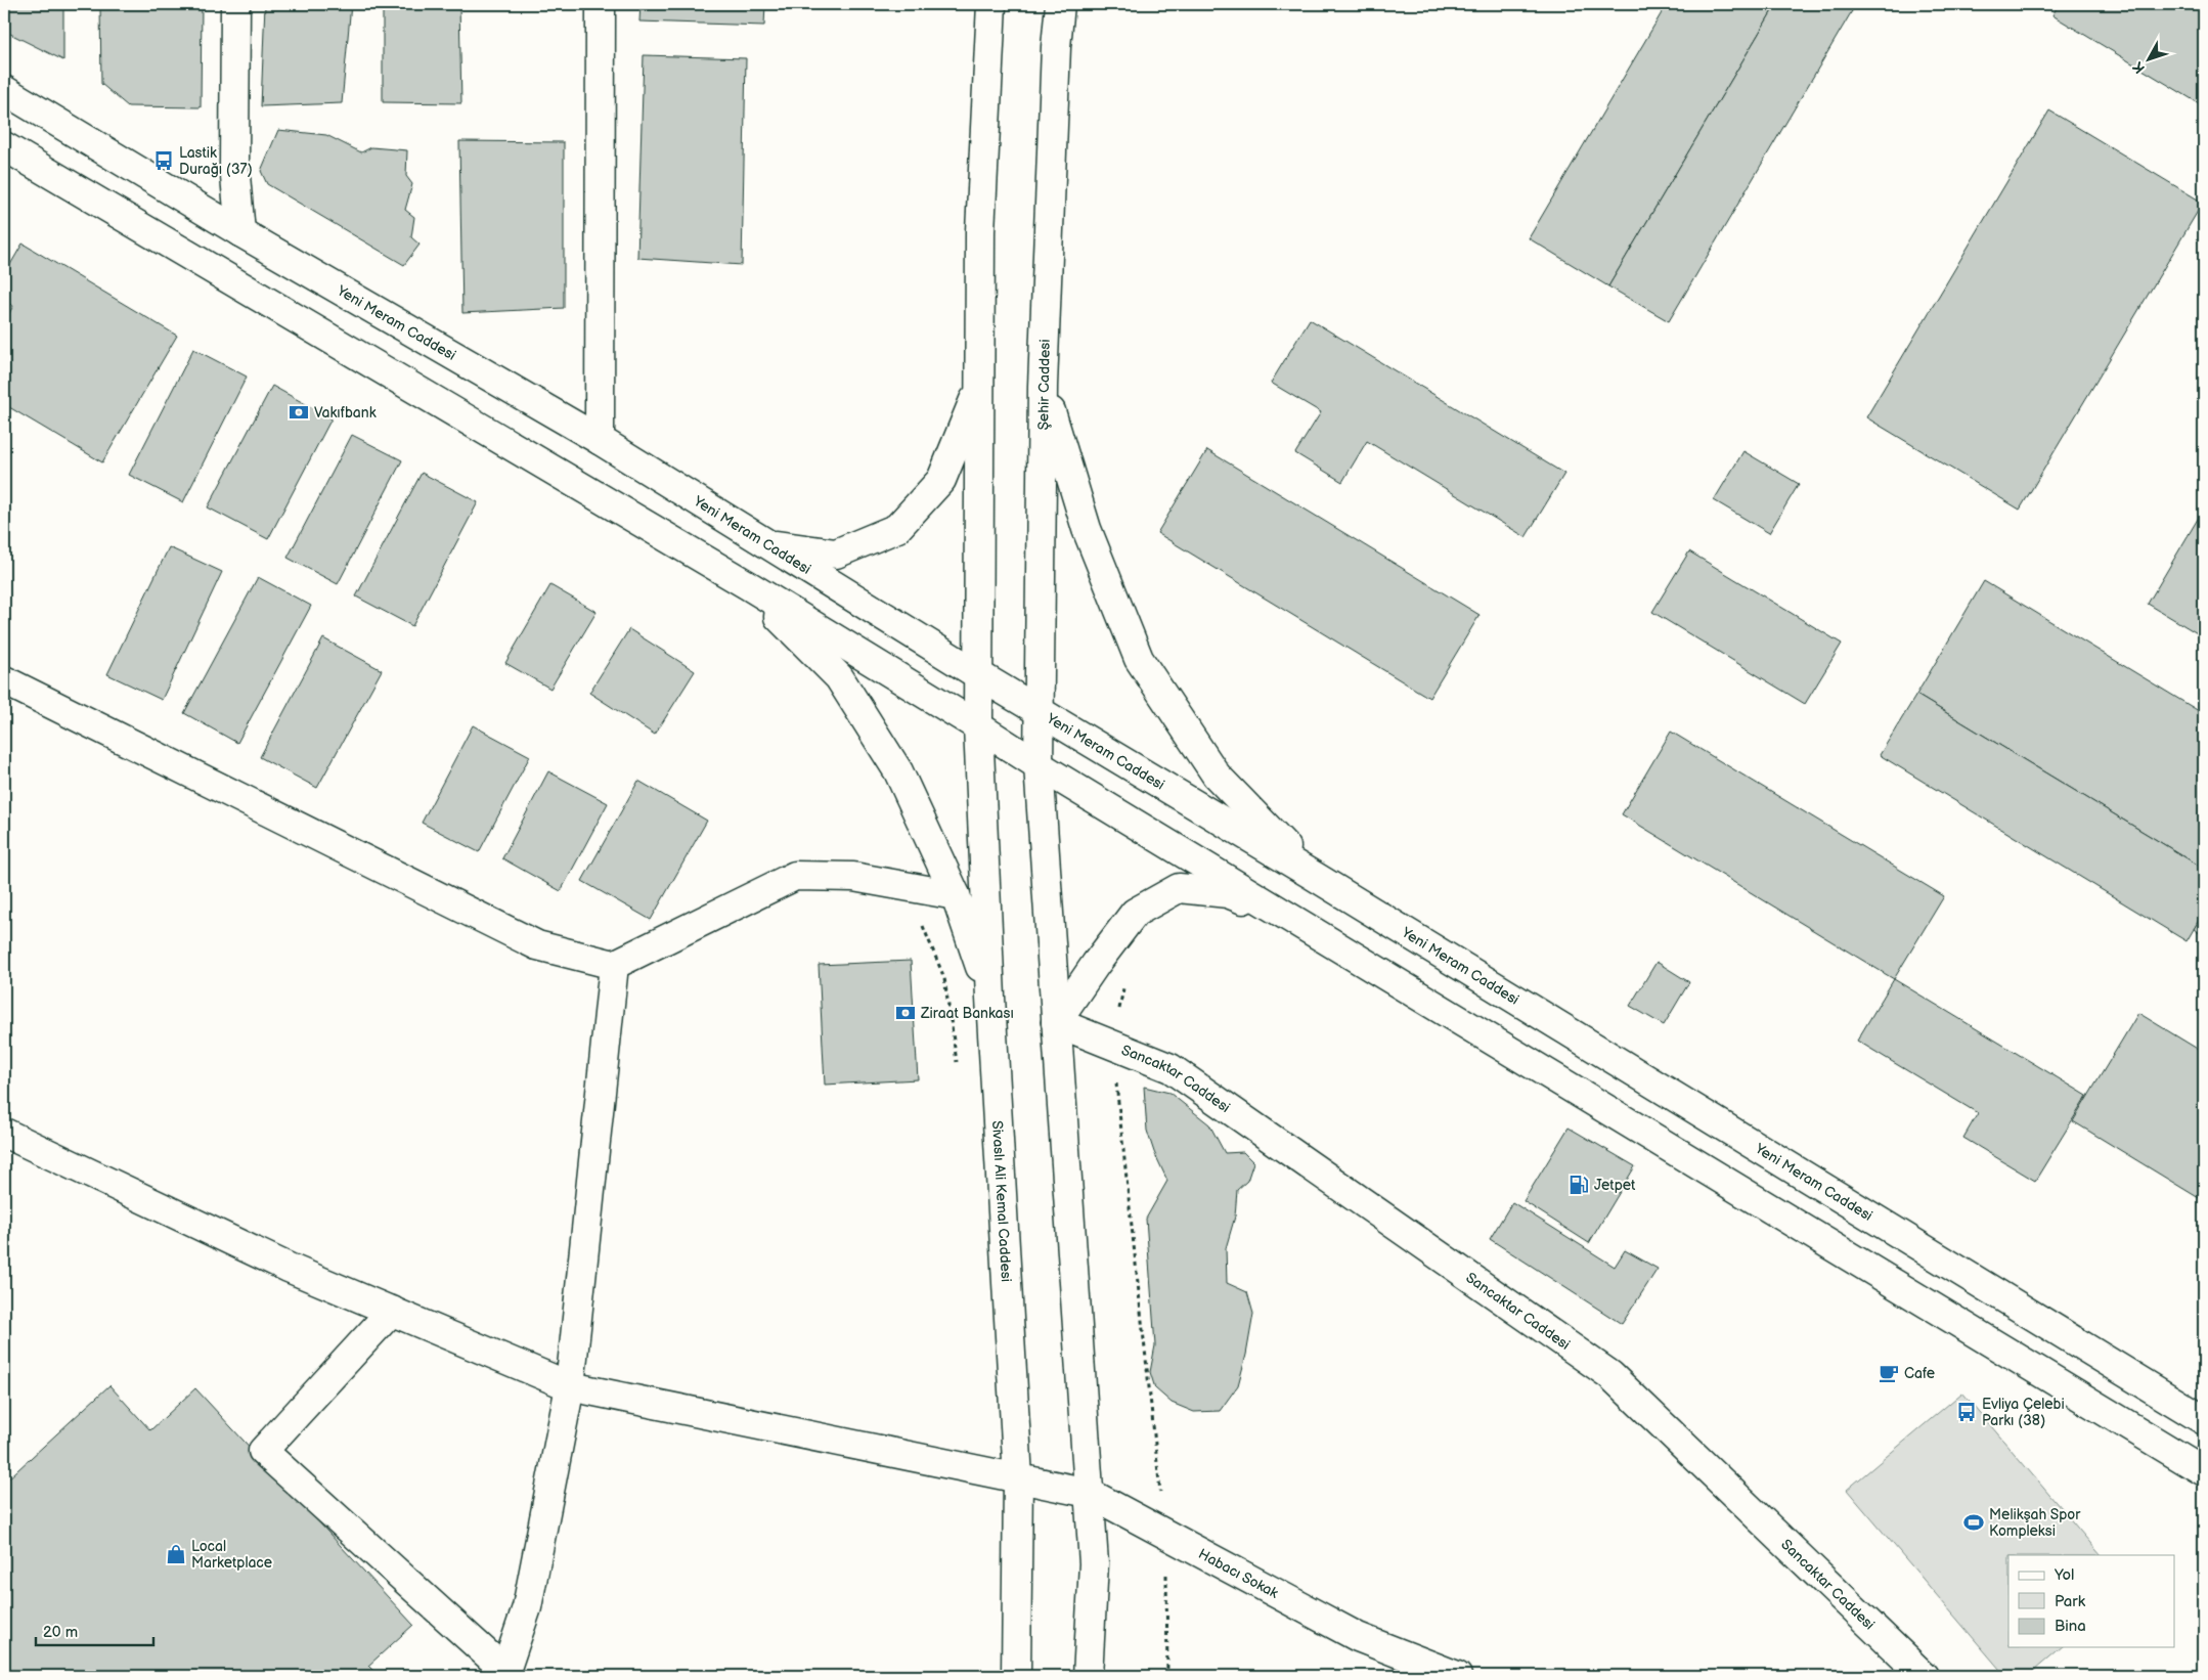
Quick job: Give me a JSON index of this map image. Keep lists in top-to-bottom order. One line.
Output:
{"streets":{"main road":["Yeni Meram Caddesi","Şehir Caddesi","Sancaktar Caddesi","Sivaslı Ali Kemal Caddesi","Habacı Sokak"]},"crossings":[["Yeni Meram Caddesi","Şehir Caddesi"],["Sivaslı Ali Kemal Caddesi","Habacı Sokak"]],"places":{"bus stop":["Lastik Durağı (37)","Evliya Çelebi Parkı (38)"],"bank":["Vakıfbank","Ziraat Bankası"],"fuel station":["Jetpet"],"cafe":["Cafe"],"sports":["Melikşah Spor Kompleksi"],"shop":["Local Marketplace"]},"legend":["Yol","Park","Bina"],"scale_bar":"20 m","north":"bottom left"}
